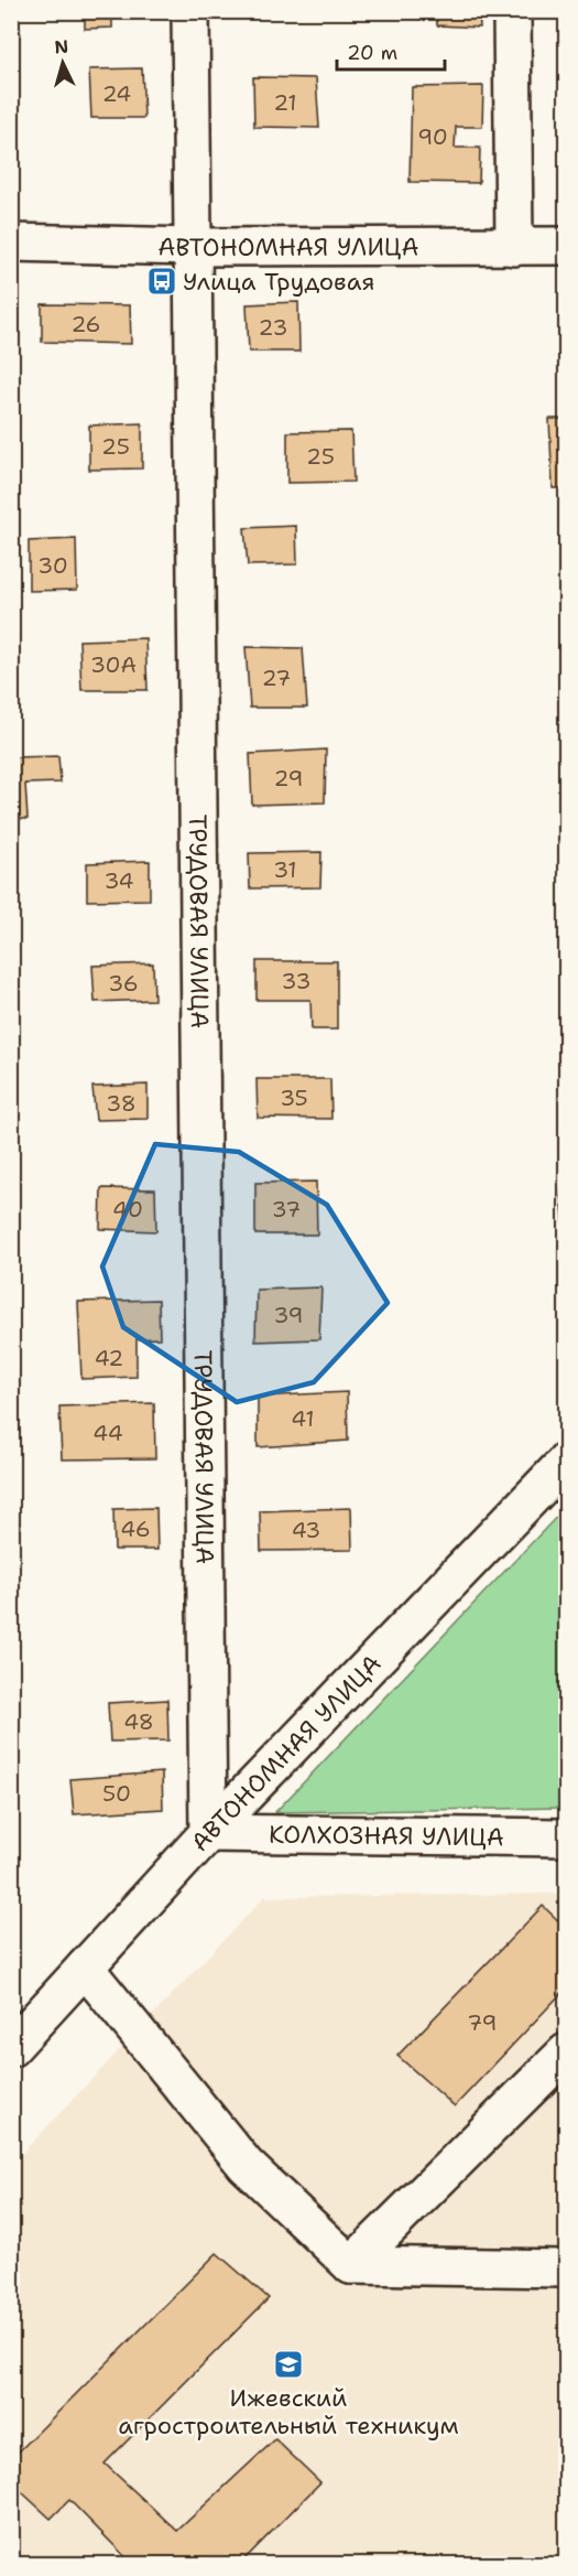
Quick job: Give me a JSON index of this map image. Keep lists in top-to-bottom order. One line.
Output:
{"streets":{"street":["АВТОНОМНАЯ УЛИЦА","ТРУДОВАЯ УЛИЦА","КОЛХОЗНАЯ УЛИЦА"]},"crossings":[["АВТОНОМНАЯ УЛИЦА","ТРУДОВАЯ УЛИЦА"],["АВТОНОМНАЯ УЛИЦА","КОЛХОЗНАЯ УЛИЦА"],["ТРУДОВАЯ УЛИЦА","КОЛХОЗНАЯ УЛИЦА"]],"places":{"bus stop":["Улица Трудовая"],"school or university":["Ижевский агростроительный техникум"]},"house_numbers":["24","21","90","26","23","25","25","30","30А","27","29","31","34","33","36","35","38","40","37","39","42","41","44","46","43","48","50","79"],"scale_bar":"20 m","north":"top"}
